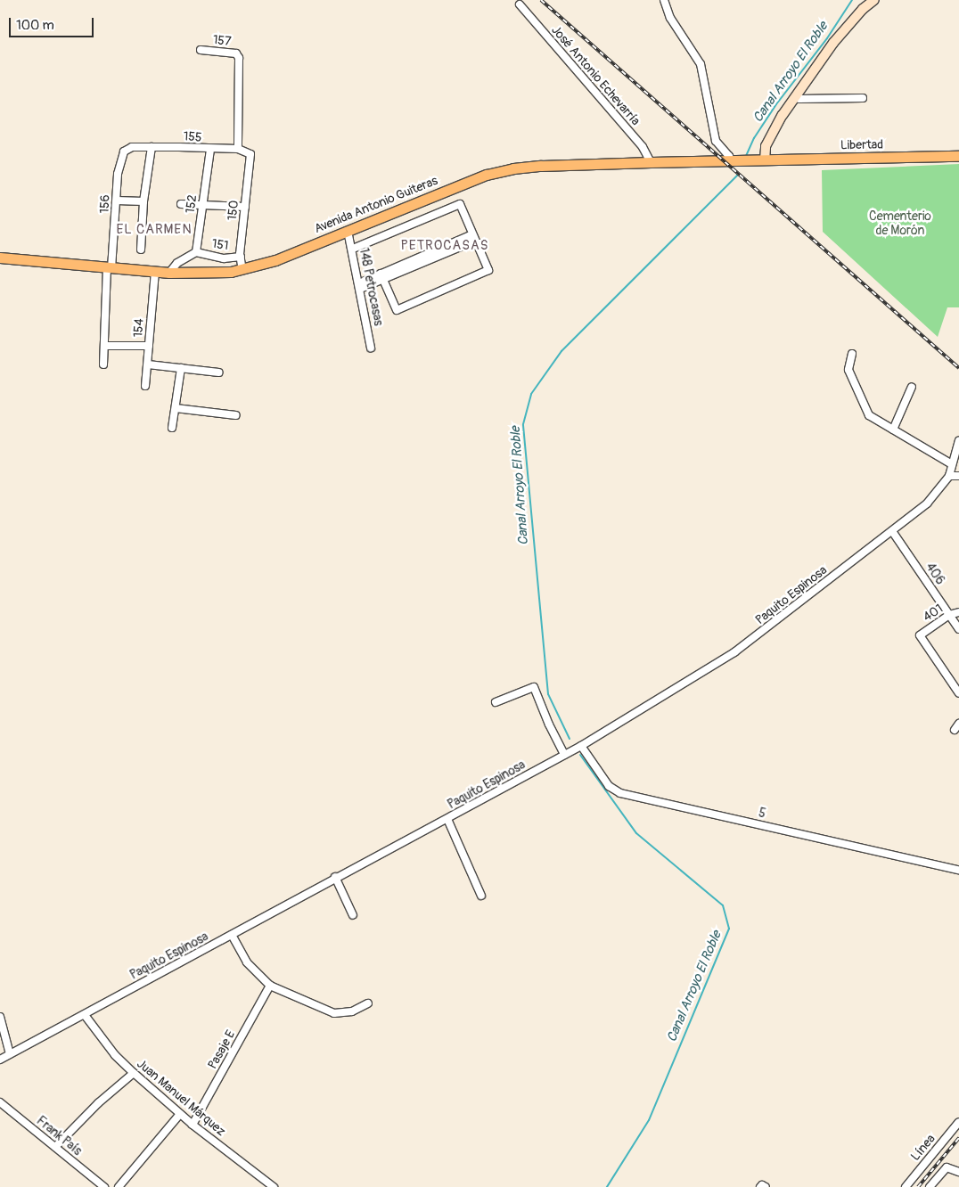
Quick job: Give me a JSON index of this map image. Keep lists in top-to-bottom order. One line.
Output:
{"streets":{"main road":["Libertad","Avenida Antonio Guiteras"],"street":["157","José Antonio Echevarría","155","156","152","150","151","148 Petrocasas","154","406","Paquito Espinosa","401","5","Pasaje E","Juan Manuel Márquez","Frank País","Línea"]},"crossings":[["157","155"],["José Antonio Echevarría","Avenida Antonio Guiteras"],["155","156"],["155","152"],["155","150"],["Libertad","Avenida Antonio Guiteras"],["156","Avenida Antonio Guiteras"],["152","151"],["Avenida Antonio Guiteras","150"],["Avenida Antonio Guiteras","148 Petrocasas"],["Avenida Antonio Guiteras","154"],["150","151"],["406","Paquito Espinosa"],["406","401"],["Paquito Espinosa","5"],["Paquito Espinosa","Juan Manuel Márquez"],["Pasaje E","Juan Manuel Márquez"]],"districts":["EL CARMEN","PETROCASAS"],"water":["Canal Arroyo El Roble"],"parks":["Cementerio de Morón"],"scale_bar":"100 m"}
